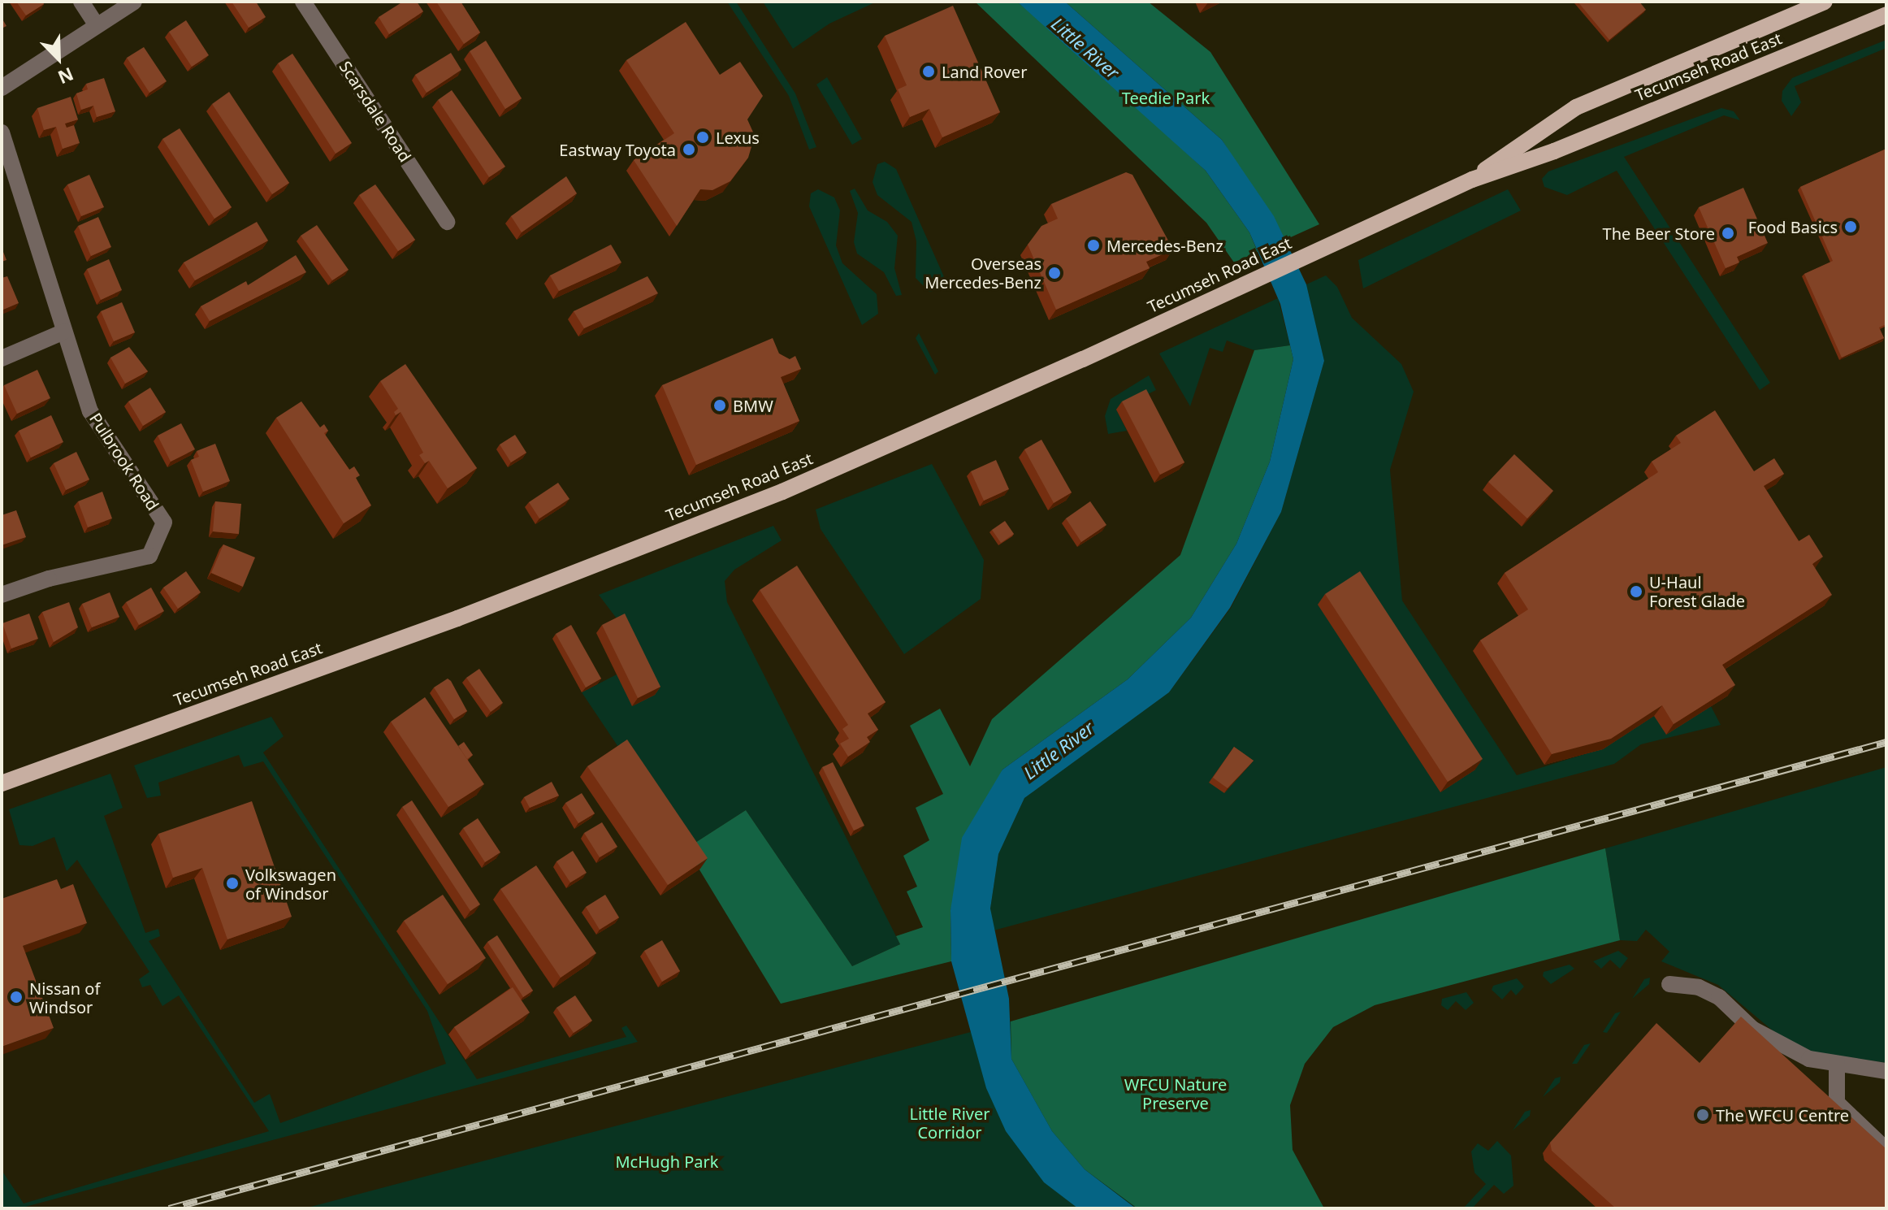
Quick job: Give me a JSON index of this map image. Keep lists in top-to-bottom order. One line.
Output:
{"streets":{"main road":["Tecumseh Road East"],"street":["Scarsdale Road","Pulbrook Road"]},"water":["Little River"],"parks":["Teedie Park","WFCU Nature Preserve","Little River Corridor","McHugh Park"],"places":["Land Rover","Lexus","Eastway Toyota","Food Basics","The Beer Store","Mercedes-Benz","Overseas Mercedes-Benz","BMW","U-Haul Forest Glade","Volkswagen of Windsor","Nissan of Windsor","The WFCU Centre"],"north":"bottom right"}
